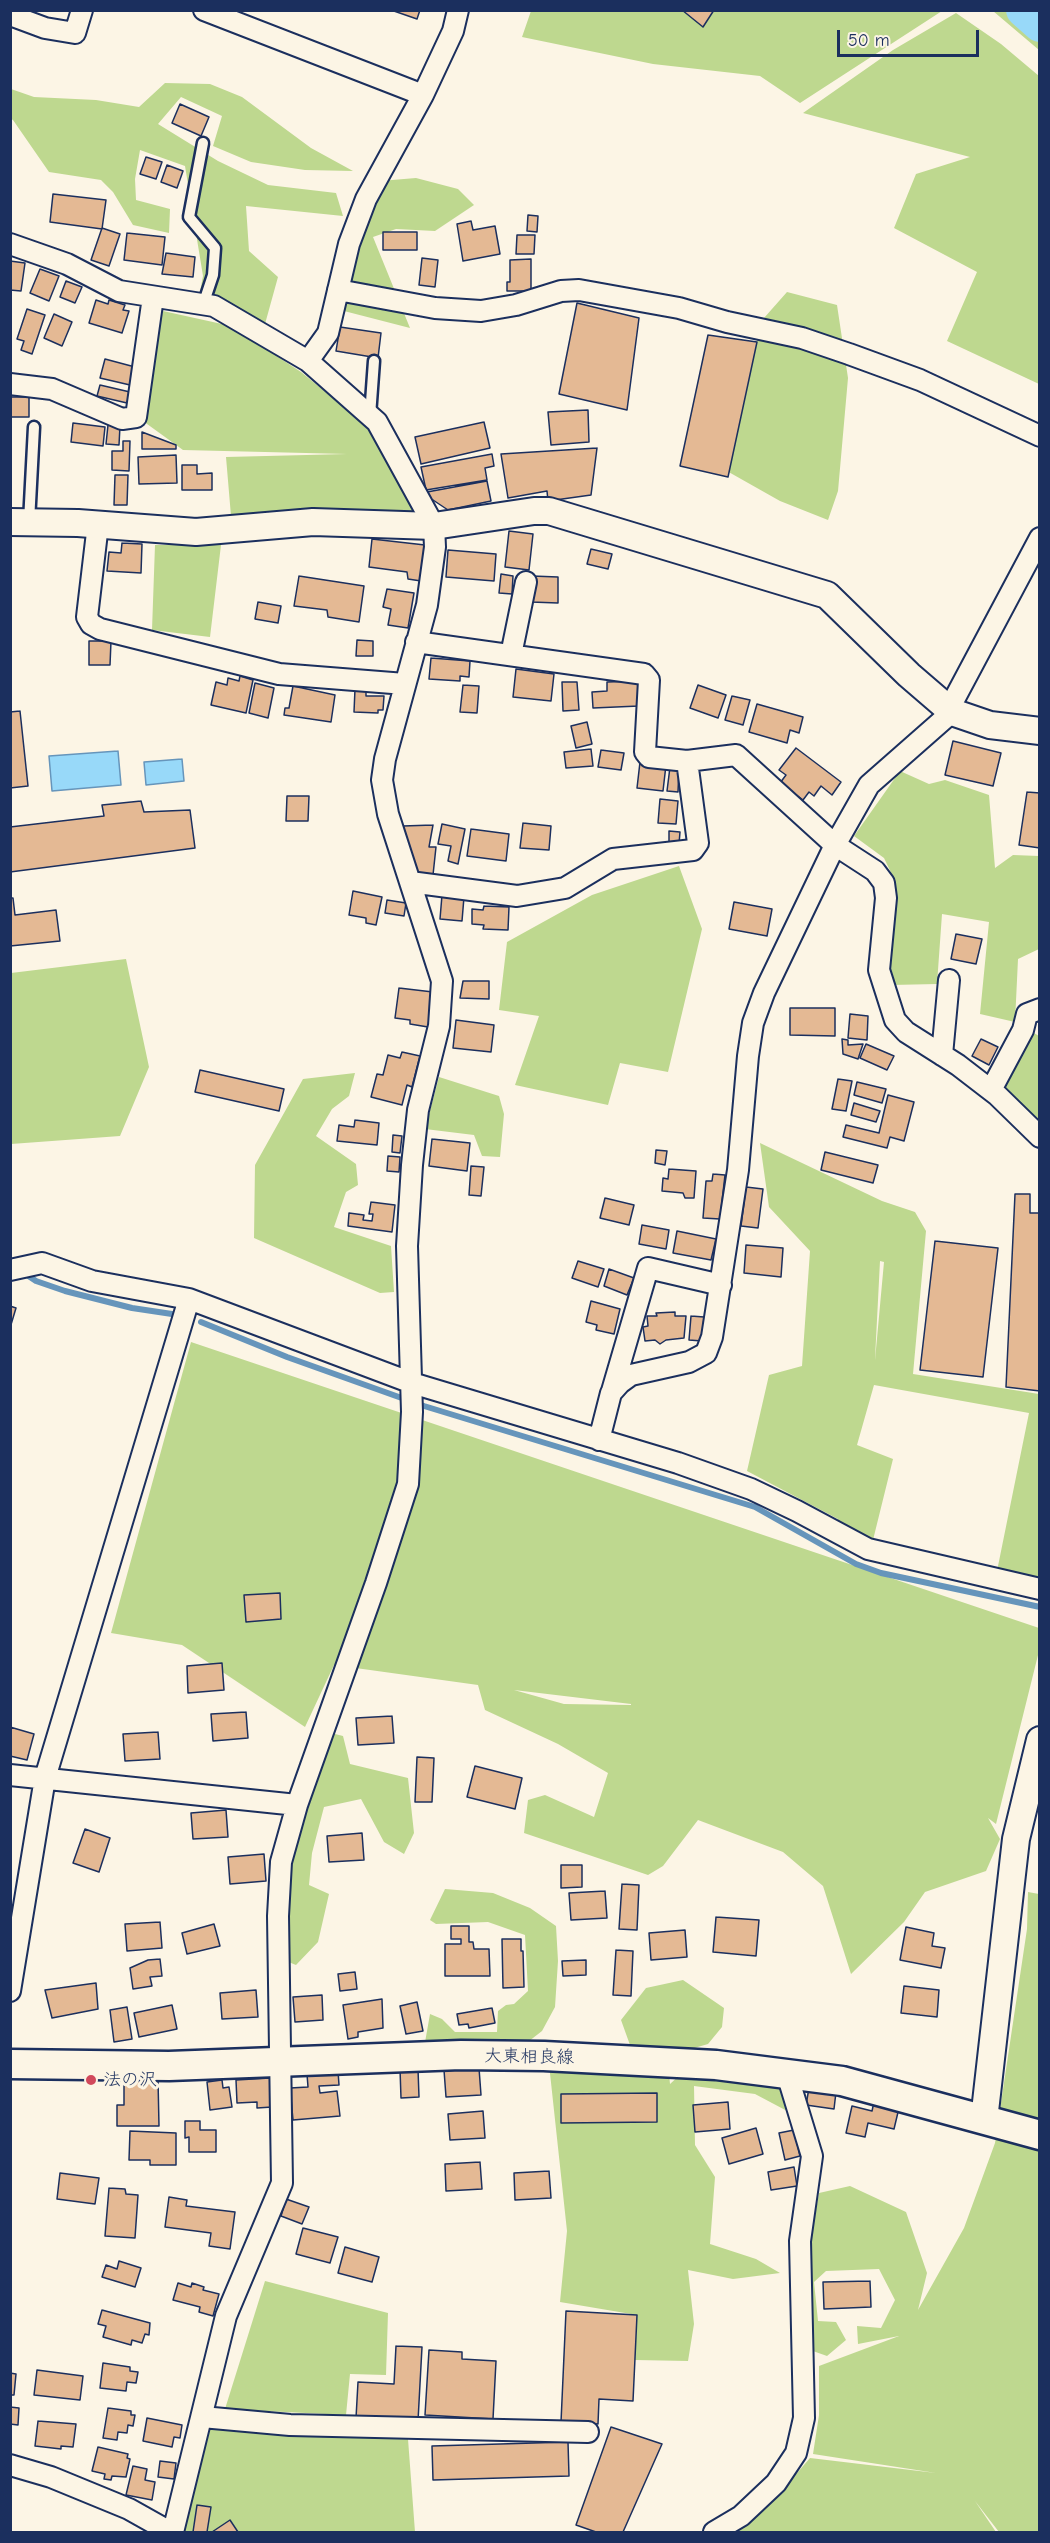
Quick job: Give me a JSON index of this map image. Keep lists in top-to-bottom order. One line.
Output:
{"streets":{"main road":["大東相良線"]},"places":["法の沢"],"scale_bar":"50 m"}
